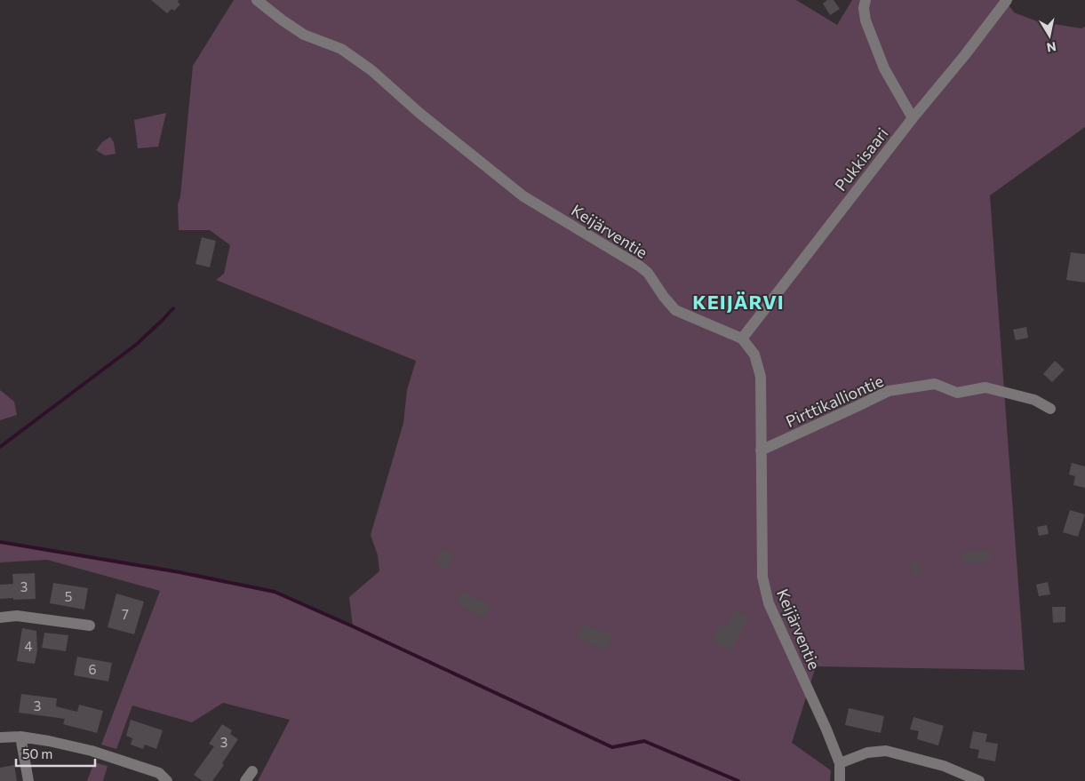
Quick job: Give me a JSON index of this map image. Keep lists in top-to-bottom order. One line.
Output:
{"streets":{"street":["Pukkisaari","Keijärventie","Pirttikalliontie"]},"crossings":[["Pukkisaari","Keijärventie"],["Keijärventie","Pirttikalliontie"]],"districts":["KEIJÄRVI"],"house_numbers":["3","5","7","4","6","3","3"],"scale_bar":"50 m","north":"bottom"}
